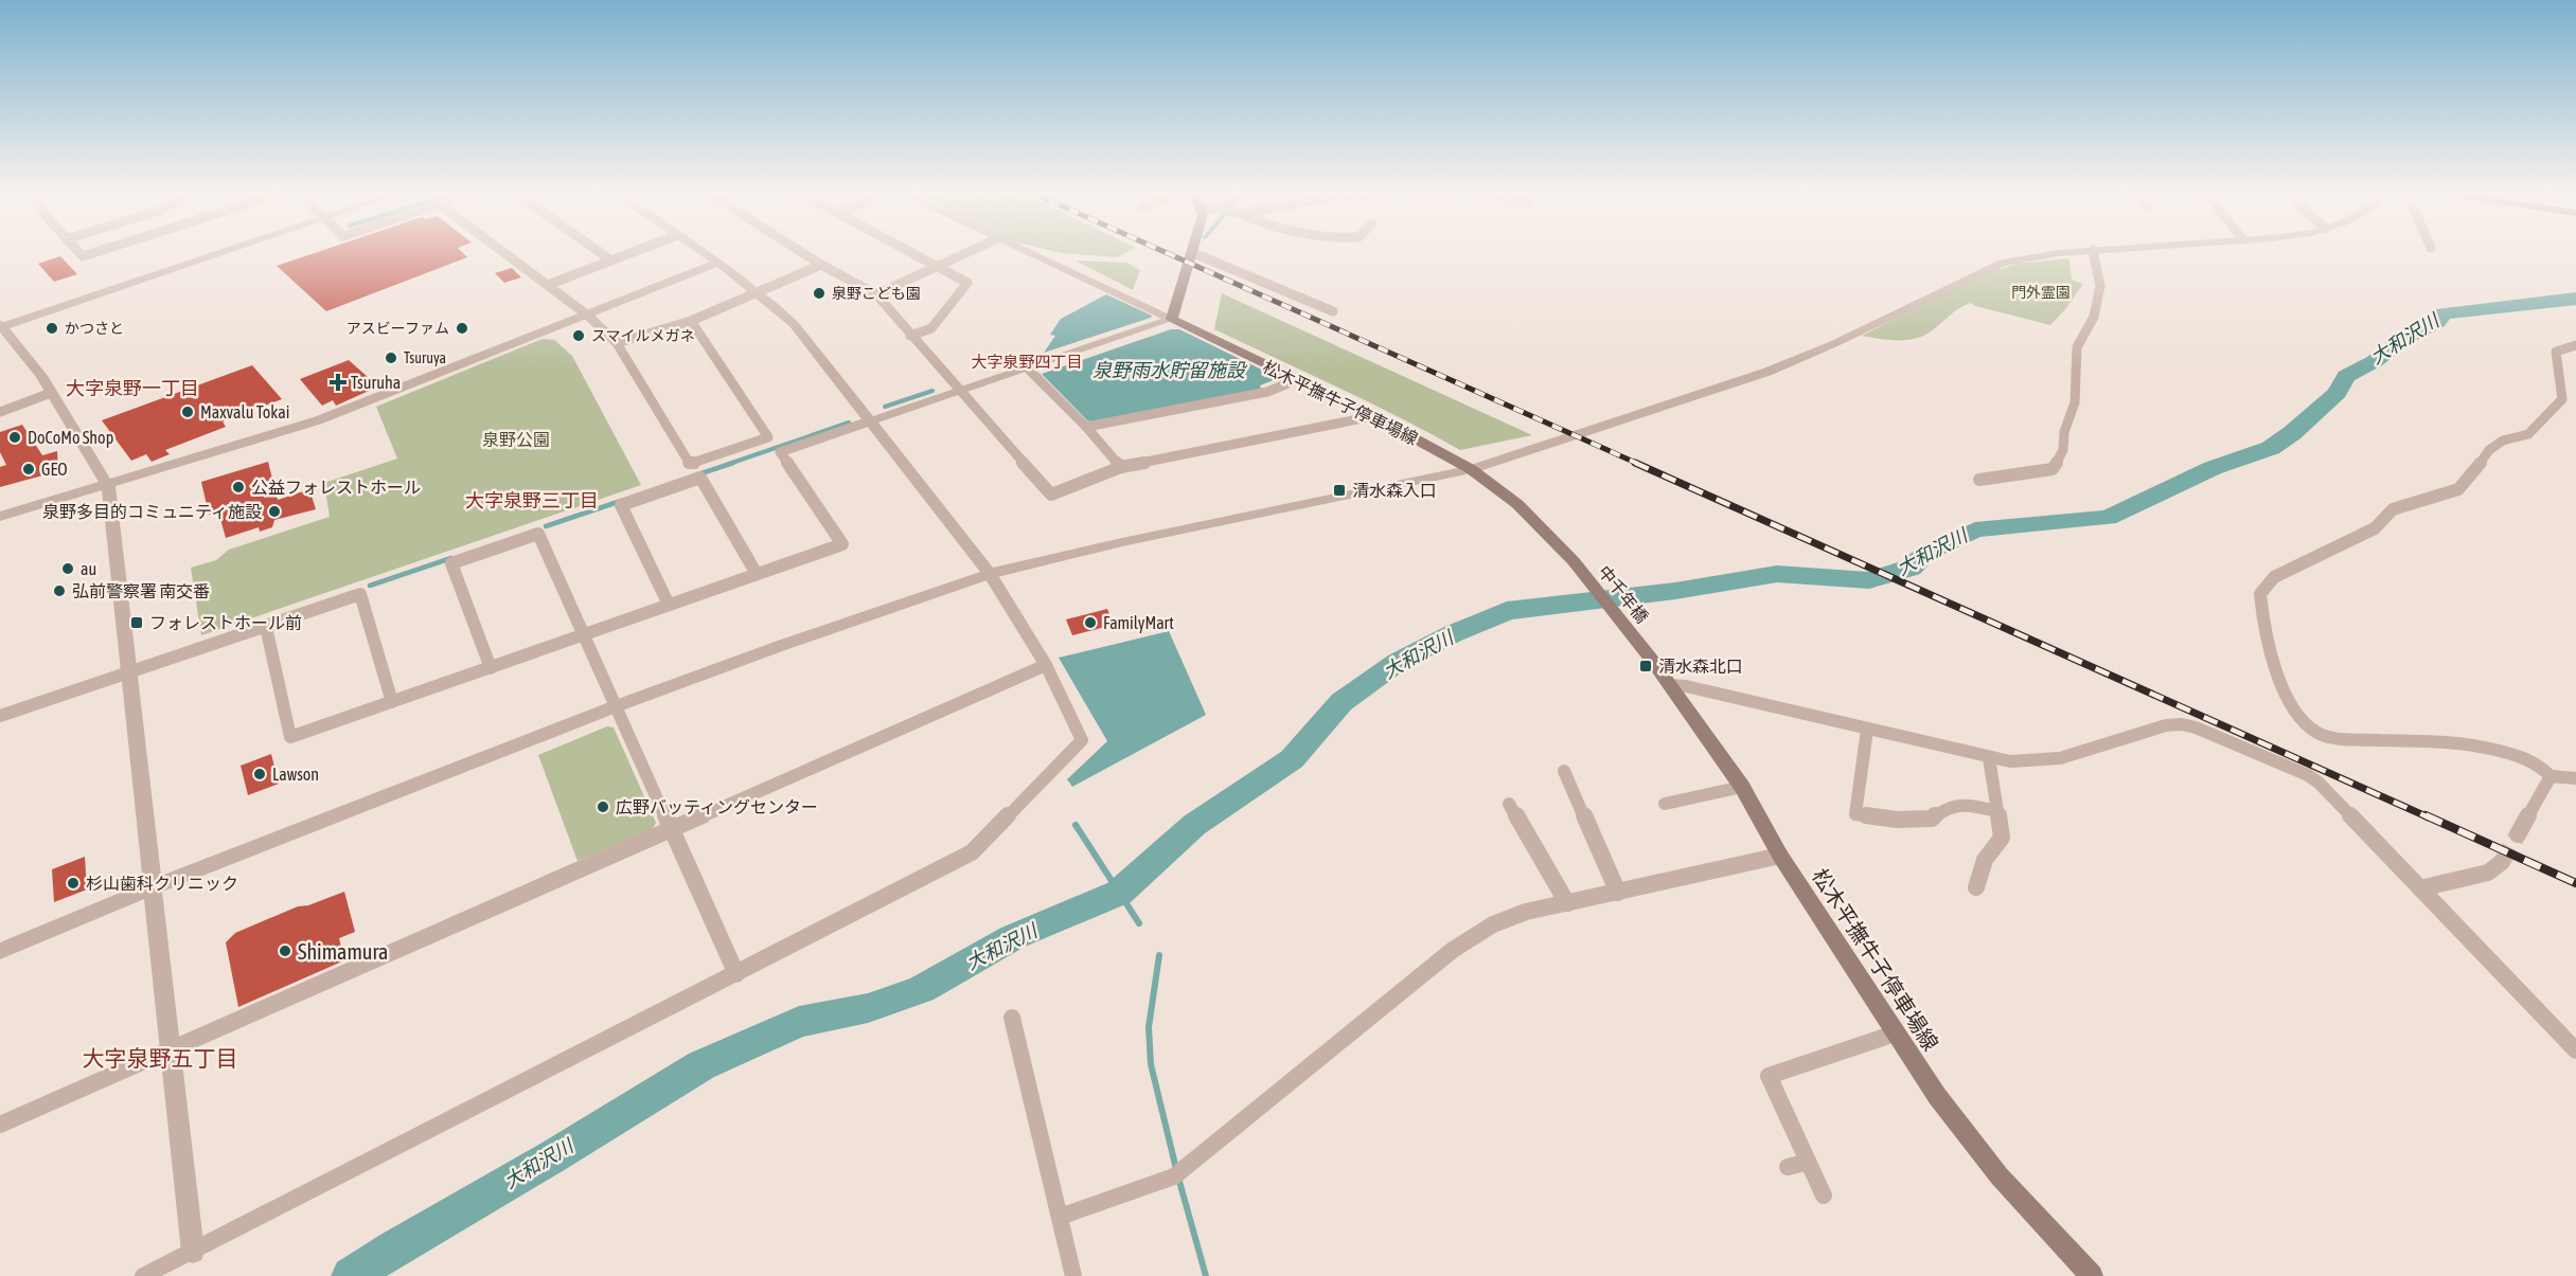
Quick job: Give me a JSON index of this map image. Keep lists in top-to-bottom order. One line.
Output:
{"streets":{"main road":["松木平撫牛子停車場線","中千年橋"]},"crossings":[["松木平撫牛子停車場線","中千年橋"]],"districts":["大字泉野四丁目","大字泉野一丁目","大字泉野三丁目","大字泉野五丁目"],"water":["大和沢川","泉野雨水貯留施設"],"parks":["門外霊園","泉野公園"],"places":{"other":["泉野こども園","かつさと","アスビーファム","スマイルメガネ","Tsuruya","Maxvalu Tokai","DoCoMo Shop","GEO","公益フォレストホール","泉野多目的コミュニティ施設","au","弘前警察署 南交番","FamilyMart","Lawson","広野バッティングセンター","杉山歯科クリニック","Shimamura"],"health":["Tsuruha"],"transit":["清水森入口","フォレストホール前","清水森北口"]}}
